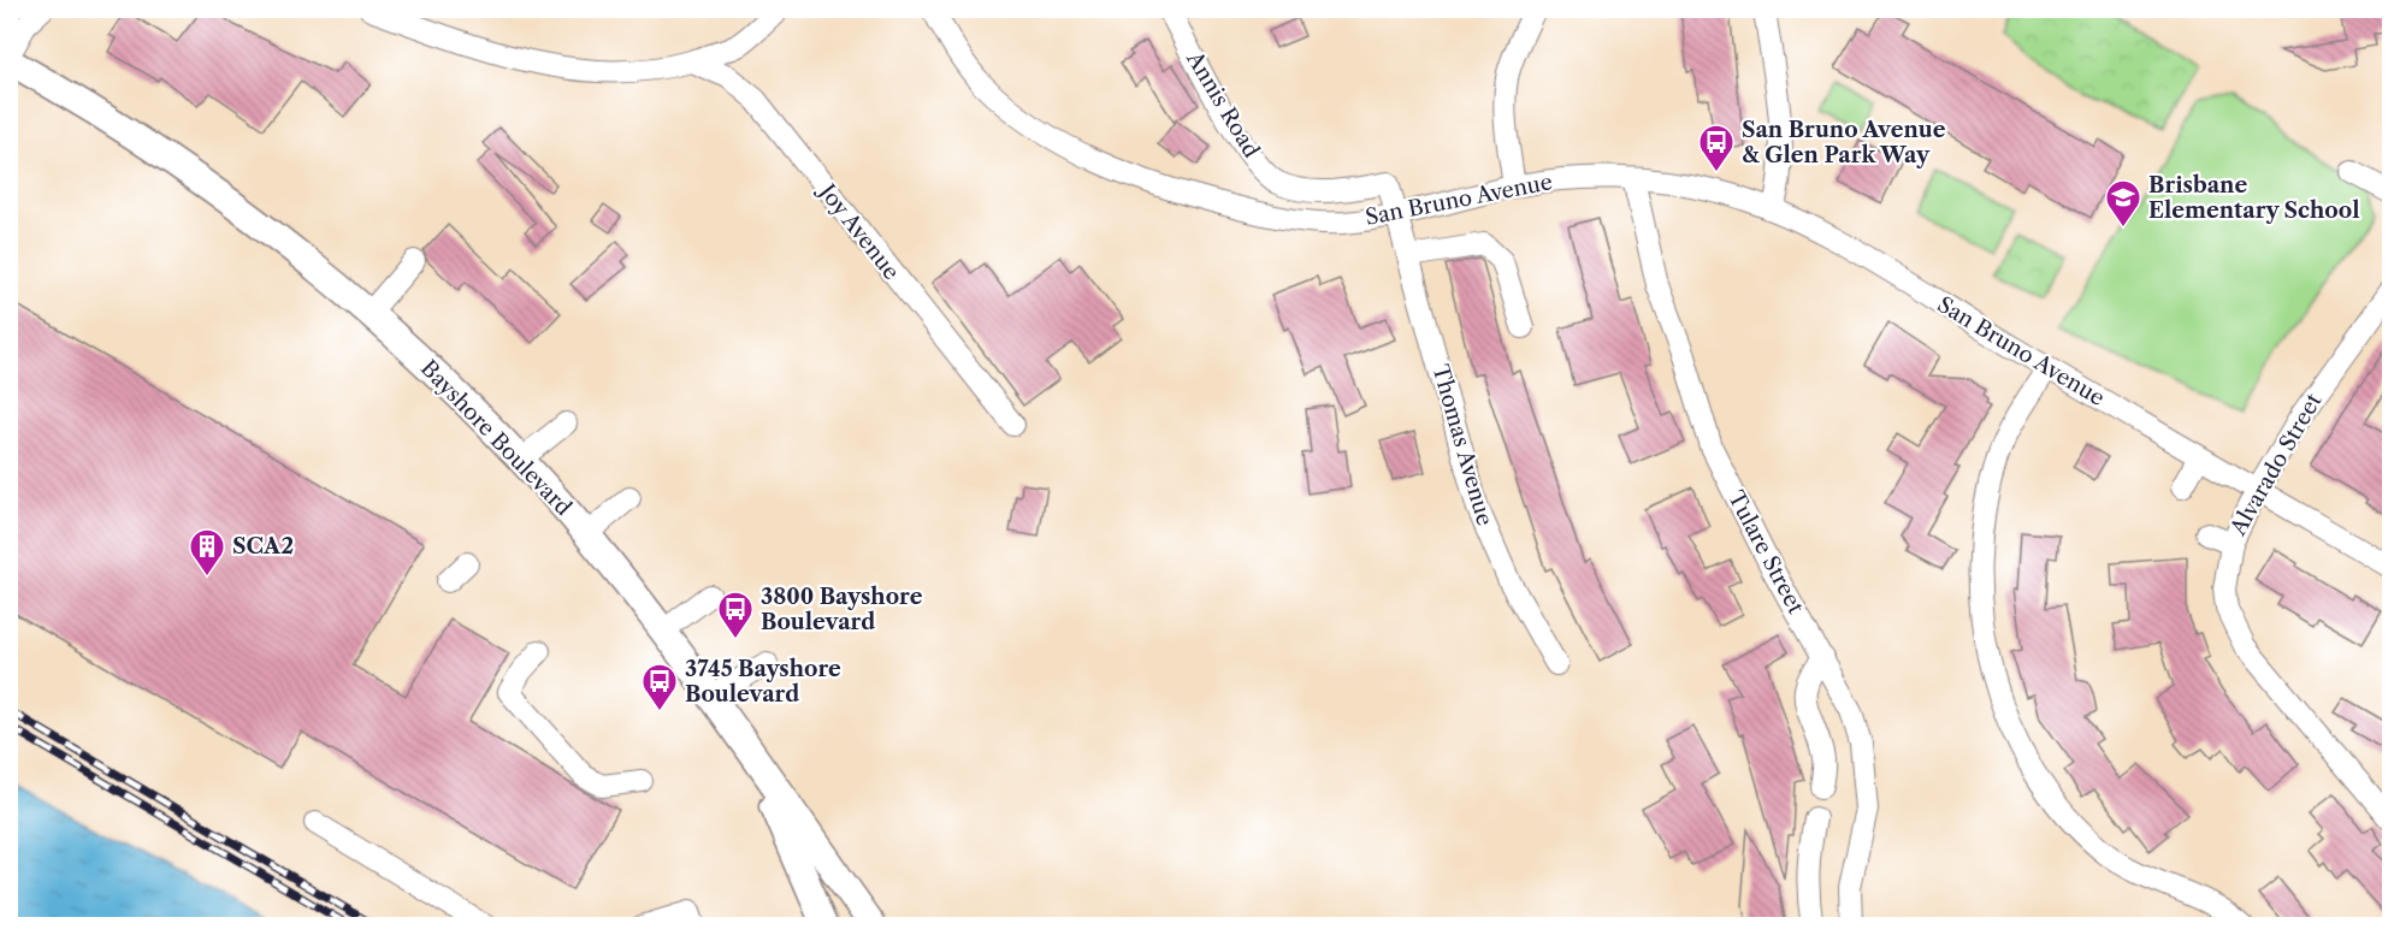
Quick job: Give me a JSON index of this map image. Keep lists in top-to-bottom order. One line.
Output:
{"streets":{"main road":["Bayshore Boulevard"],"street":["Annis Road","San Bruno Avenue","Joy Avenue","Thomas Avenue","Alvarado Street","Tulare Street"]},"crossings":[["Annis Road","San Bruno Avenue"],["Annis Road","Thomas Avenue"],["San Bruno Avenue","Thomas Avenue"],["San Bruno Avenue","Alvarado Street"],["San Bruno Avenue","Tulare Street"]],"places":{"bus stop":["San Bruno Avenue & Glen Park Way","3800 Bayshore Boulevard","3745 Bayshore Boulevard"],"school or university":["Brisbane Elementary School"],"building":["SCA2"]}}
